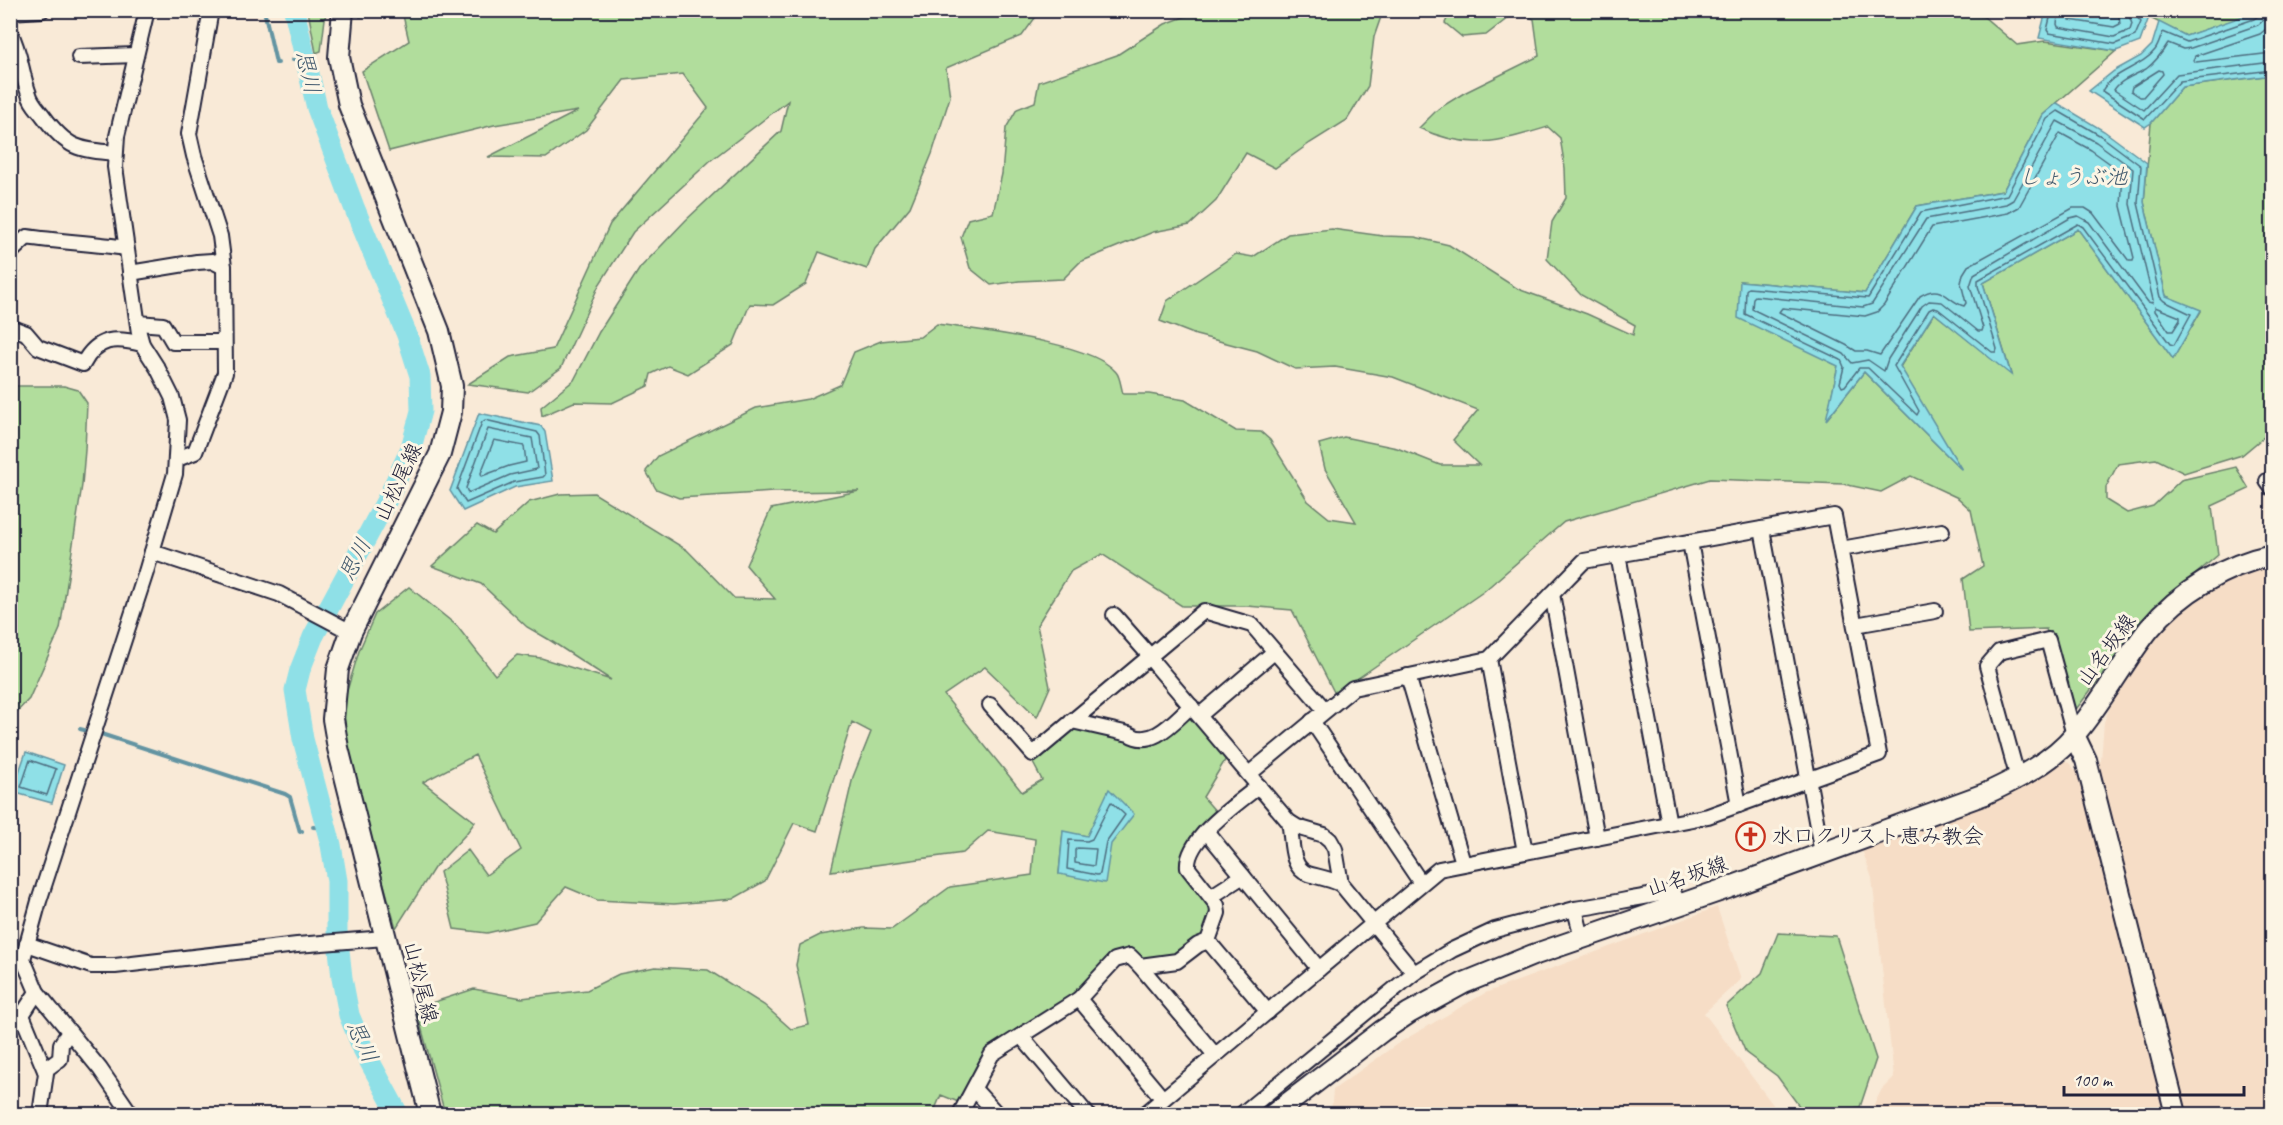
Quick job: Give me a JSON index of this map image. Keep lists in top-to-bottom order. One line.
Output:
{"streets":{"main road":["山松尾線","山名坂線"]},"water":["思川","しょうぶ池"],"places":{"church":["水口クリスト恵み教会"]},"scale_bar":"100 m"}
